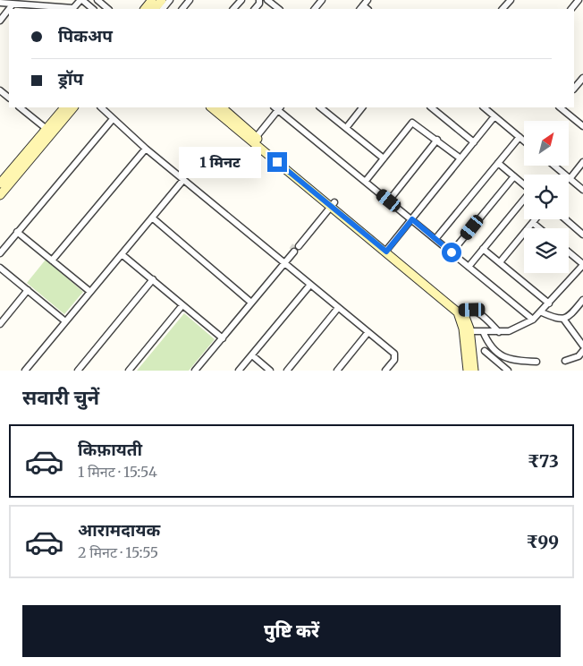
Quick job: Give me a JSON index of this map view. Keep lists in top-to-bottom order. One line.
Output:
{"north":"top right","page":{"banner":["पिकअप","ड्रॉप"],"bubble":"1 मिनट","heading":"सवारी चुनें","list":[{"name":"किफ़ायती","note":"1 मिनट · 15:54","value":"₹73"},{"name":"आरामदायक","note":"2 मिनट · 15:55","value":"₹99"}],"buttons":"पुष्टि करें"}}
